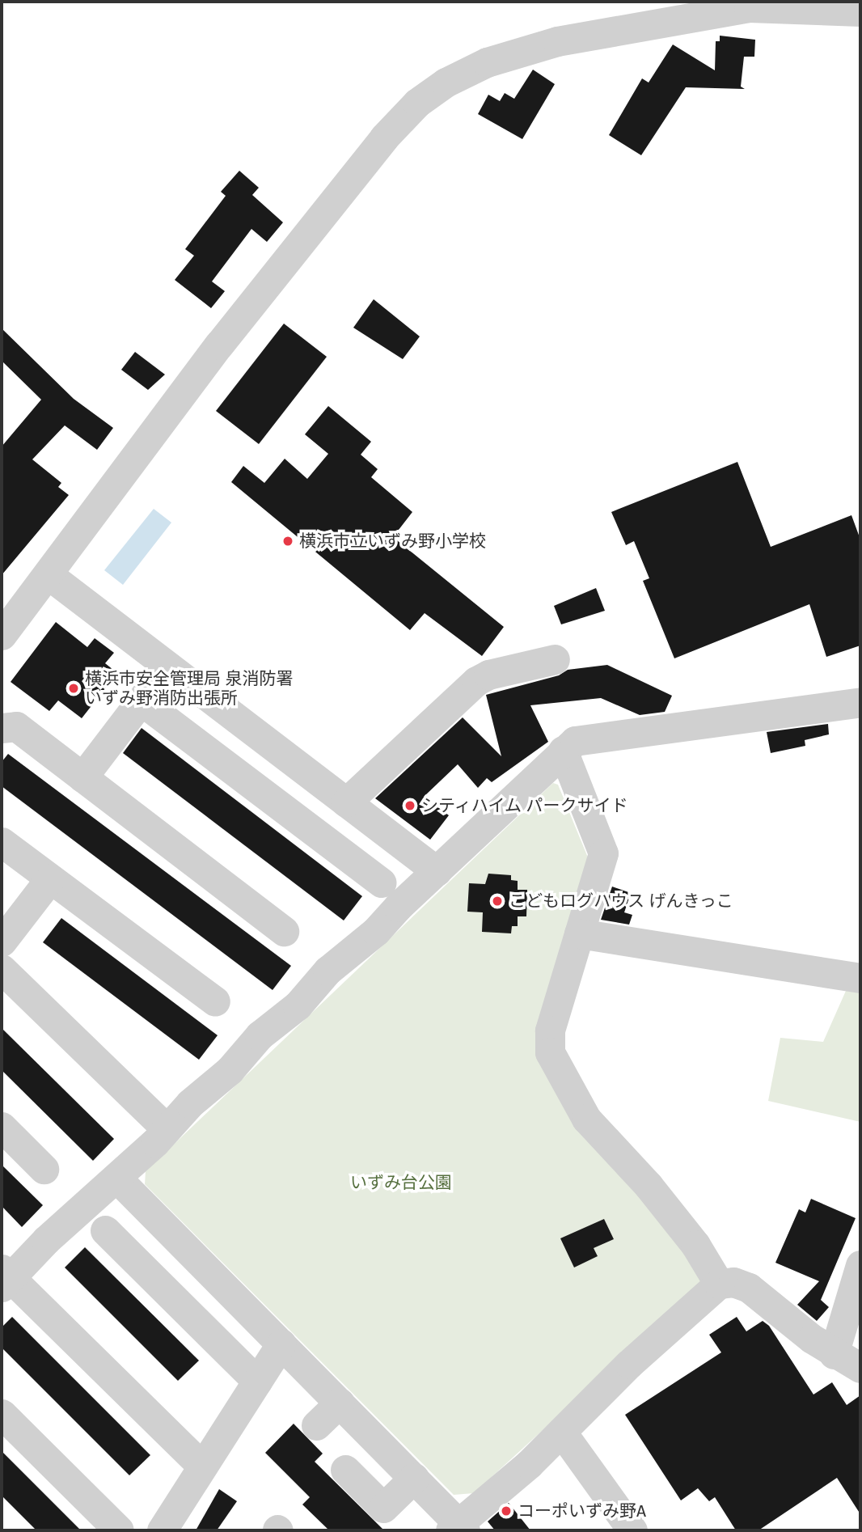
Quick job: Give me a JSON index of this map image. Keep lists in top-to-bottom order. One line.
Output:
{"parks":["いずみ台公園"],"places":["横浜市立いずみ野小学校","横浜市安全管理局 泉消防署 いずみ野消防出張所","シティハイム パークサイド","こどもログハウス げんきっこ","コーポいずみ野A"]}
